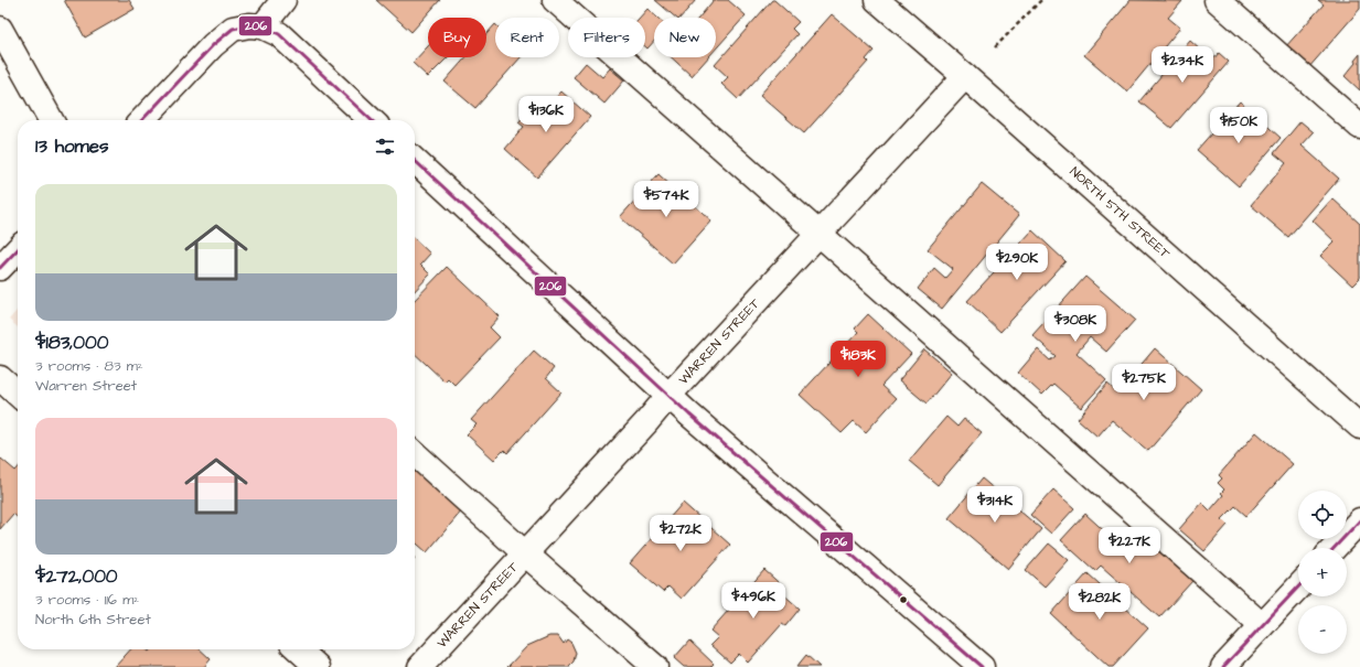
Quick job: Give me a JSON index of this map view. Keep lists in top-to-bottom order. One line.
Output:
{"streets":{"street":["NORTH 5TH STREET","WARREN STREET"]},"crossings":[["NORTH 5TH STREET","WARREN STREET"]],"lines":["transit line 206"],"page":{"chip":["Buy","Rent","Filters","New"],"price":["$234K","$136K","$150K","$574K","$290K","$308K","$183K","$275K","$314K","$272K","$227K","$496K","$282K"],"heading":"13 homes","list":[{"name":"$183,000","note":"3 rooms · 83 m² · Warren Street"},{"name":"$272,000","note":"3 rooms · 116 m² · North 6th Street"}],"map_buttons":["+","−"]}}
